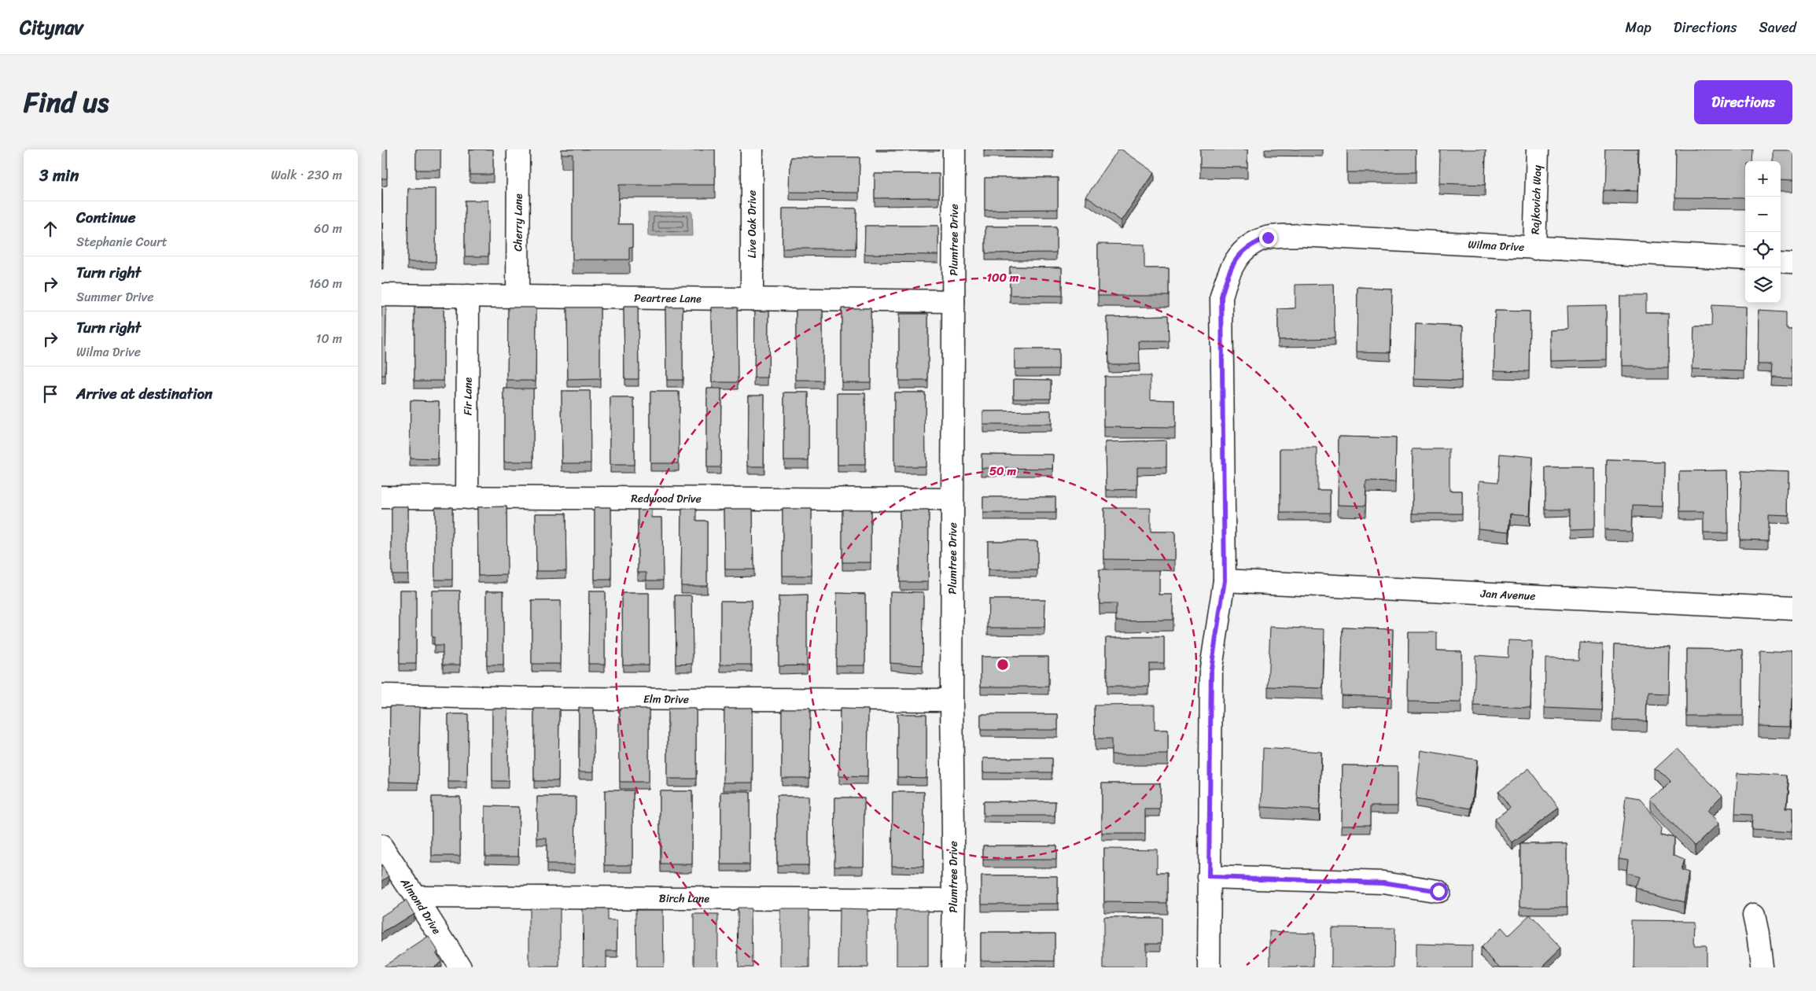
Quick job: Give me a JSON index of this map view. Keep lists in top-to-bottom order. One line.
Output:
{"streets":{"street":["Rajkovich Way","Cherry Lane","Live Oak Drive","Plumtree Drive","Wilma Drive","Peartree Lane","Fir Lane","Redwood Drive","Jan Avenue","Elm Drive","Birch Lane","Almond Drive"]},"crossings":[["Rajkovich Way","Wilma Drive"],["Cherry Lane","Peartree Lane"],["Live Oak Drive","Peartree Lane"],["Plumtree Drive","Peartree Lane"],["Plumtree Drive","Redwood Drive"],["Plumtree Drive","Elm Drive"],["Plumtree Drive","Birch Lane"],["Wilma Drive","Jan Avenue"],["Peartree Lane","Fir Lane"],["Fir Lane","Redwood Drive"],["Birch Lane","Almond Drive"]],"page":{"header":"Citynav","nav":["Map","Directions","Saved"],"title":"Find us","buttons":"Directions","heading":["3 min","Walk · 230 m"],"map_buttons":["+","−"],"list":[["Continue","Stephanie Court","60 m"],["Turn right","Summer Drive","160 m"],["Turn right","Wilma Drive","10 m"],"Arrive at destination"]},"rings":["100 m","50 m"]}
